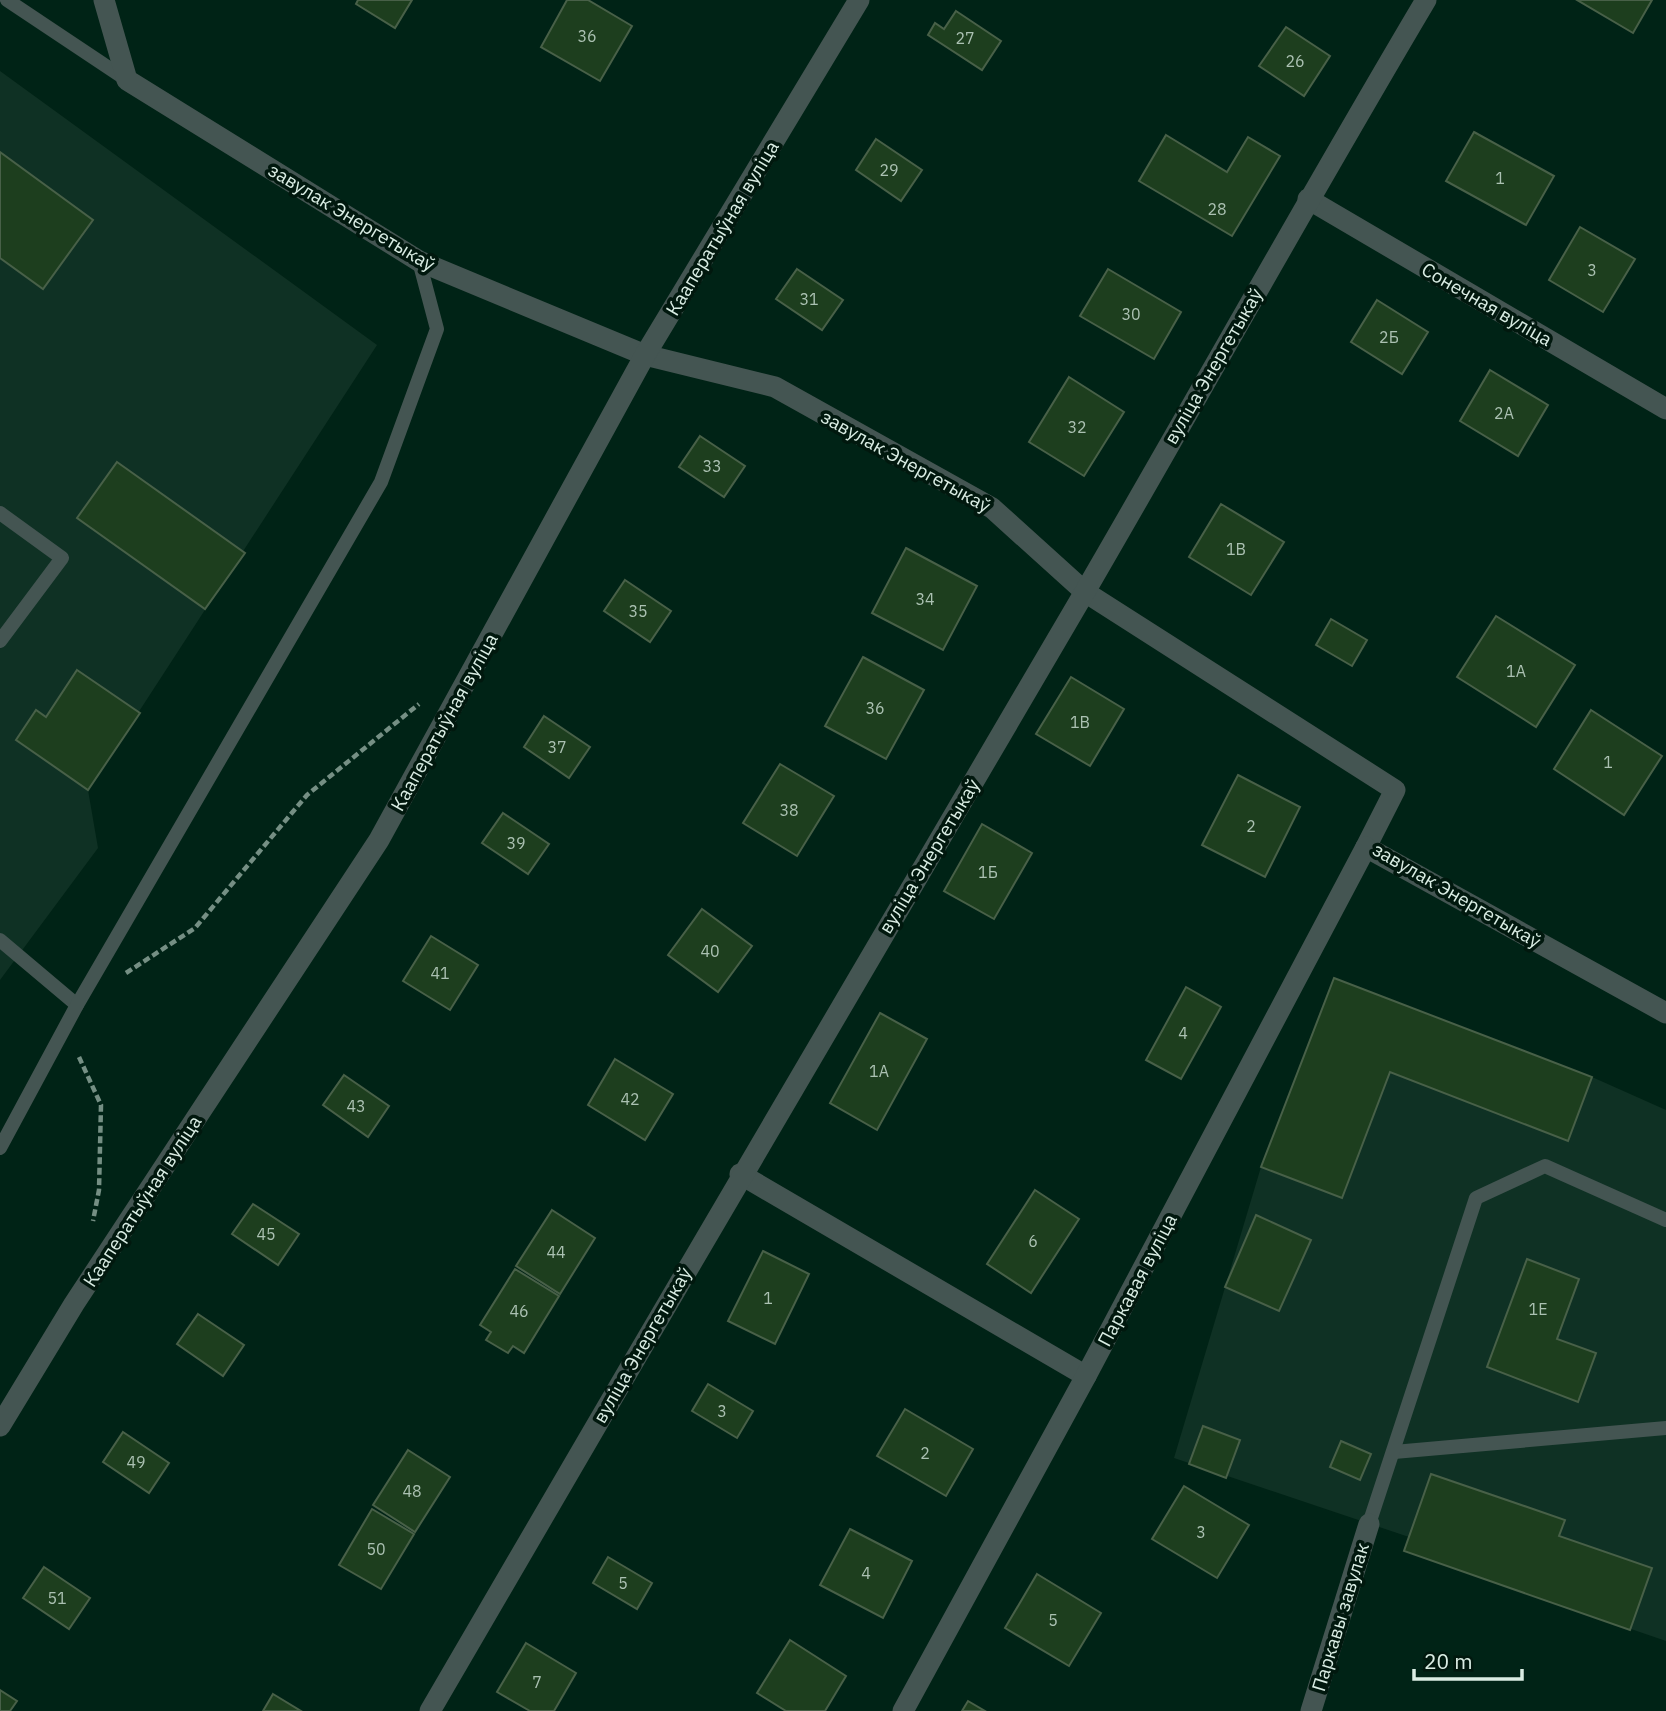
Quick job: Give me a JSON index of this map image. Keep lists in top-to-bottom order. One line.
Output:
{"streets":{"street":["завулак Энергетыкаў","Кааператыўная вуліца","Сонечная вуліца","вуліца Энергетыкаў","Паркавая вуліца","Паркавы завулак"]},"crossings":[["завулак Энергетыкаў","Кааператыўная вуліца"],["завулак Энергетыкаў","вуліца Энергетыкаў"],["завулак Энергетыкаў","Паркавая вуліца"],["Сонечная вуліца","вуліца Энергетыкаў"]],"house_numbers":["36","27","26","29","1","28","3","31","30","2Б","2А","32","33","1В","34","35","1А","36","1В","37","1","38","2","39","1Б","40","41","4","1А","42","43","45","6","44","1","1Е","46","3","2","49","48","3","50","4","5","51","5","7"],"scale_bar":"20 m"}
